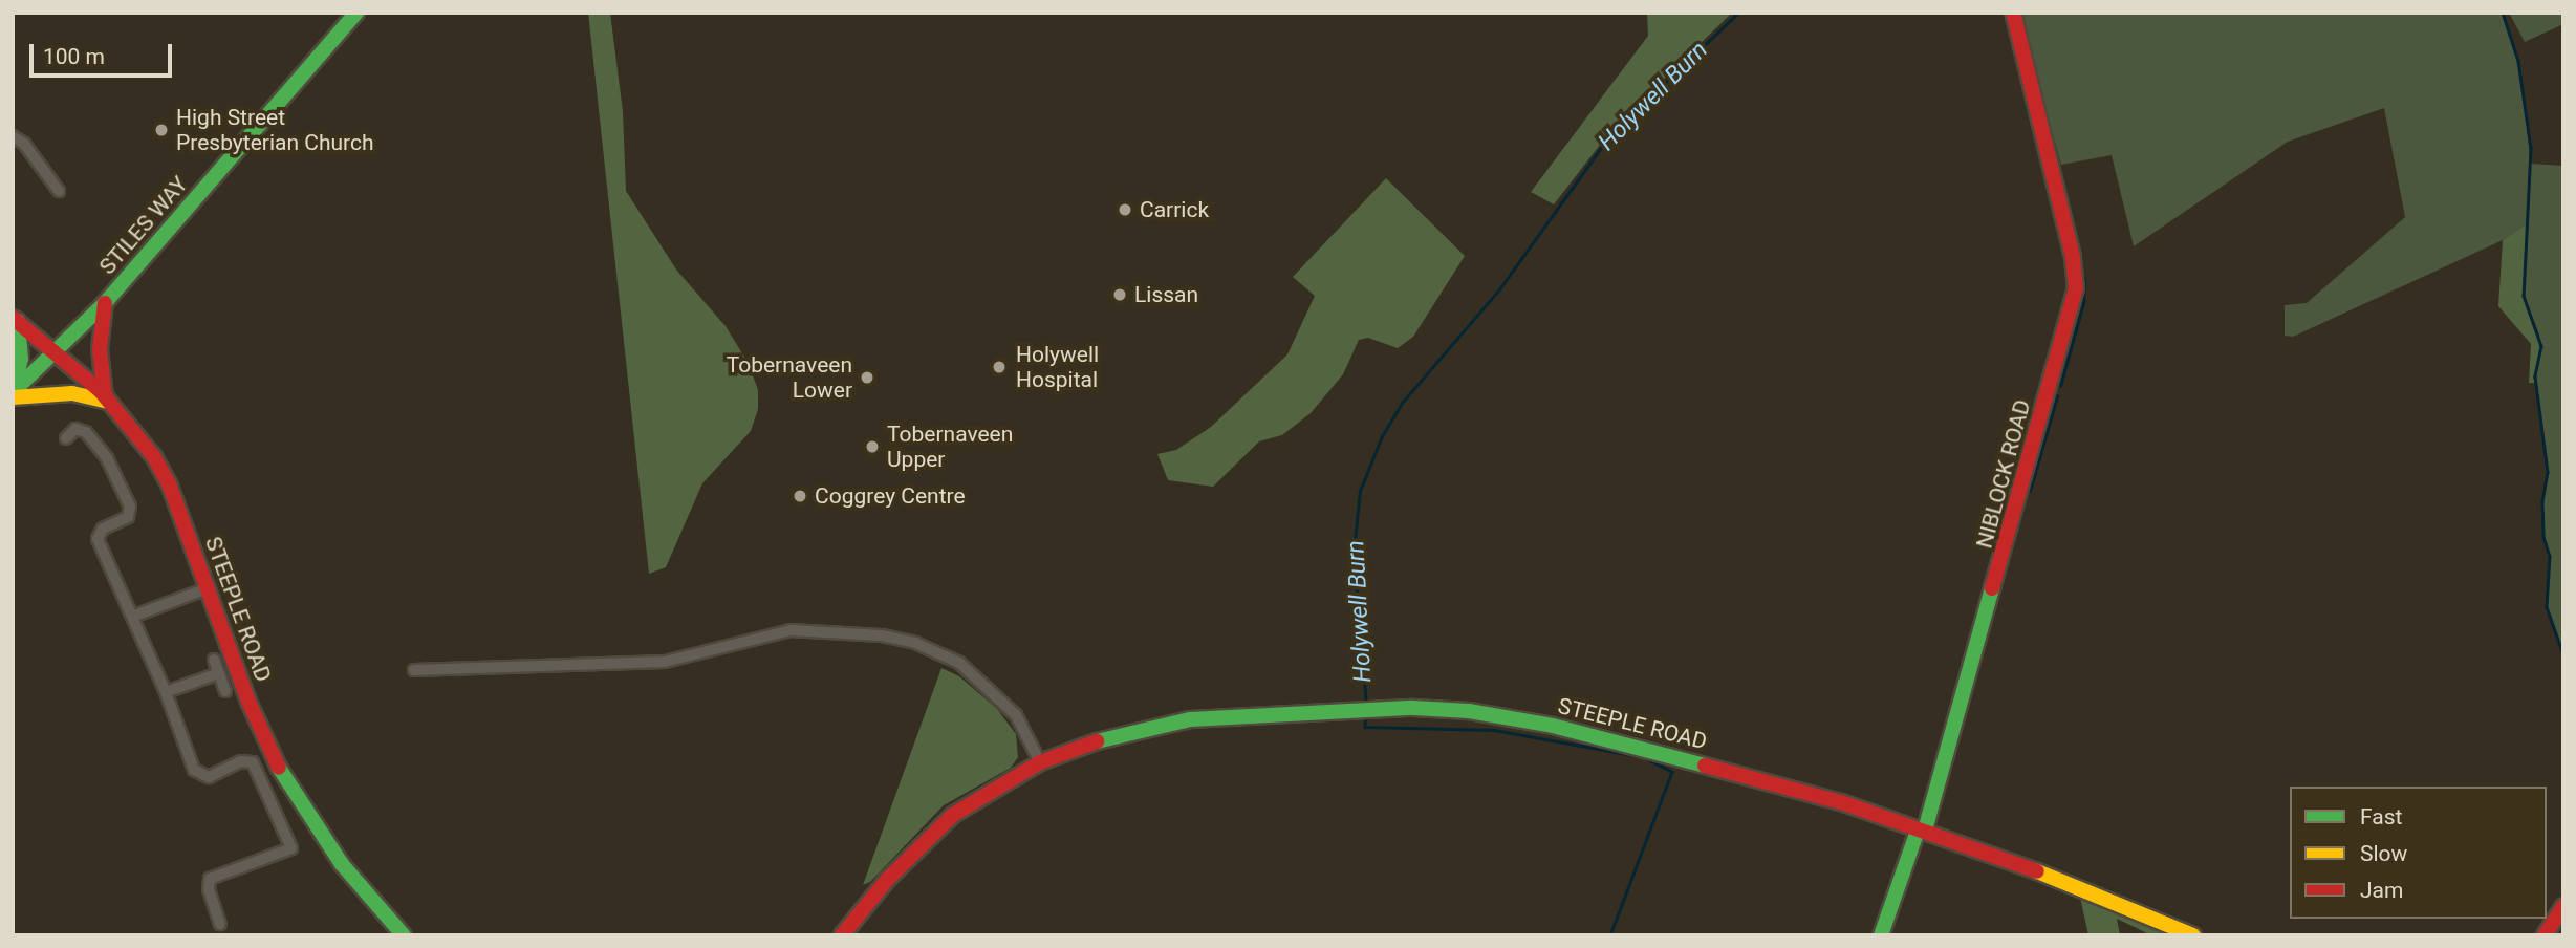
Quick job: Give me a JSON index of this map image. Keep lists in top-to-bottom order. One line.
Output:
{"streets":{"main road":["STILES WAY","NIBLOCK ROAD","STEEPLE ROAD"]},"crossings":[["STILES WAY","STEEPLE ROAD"],["NIBLOCK ROAD","STEEPLE ROAD"]],"water":["Holywell Burn"],"places":["High Street Presbyterian Church","Carrick","Lissan","Holywell Hospital","Tobernaveen Lower","Tobernaveen Upper","Coggrey Centre"],"legend":["Fast","Slow","Jam"],"scale_bar":"100 m"}
